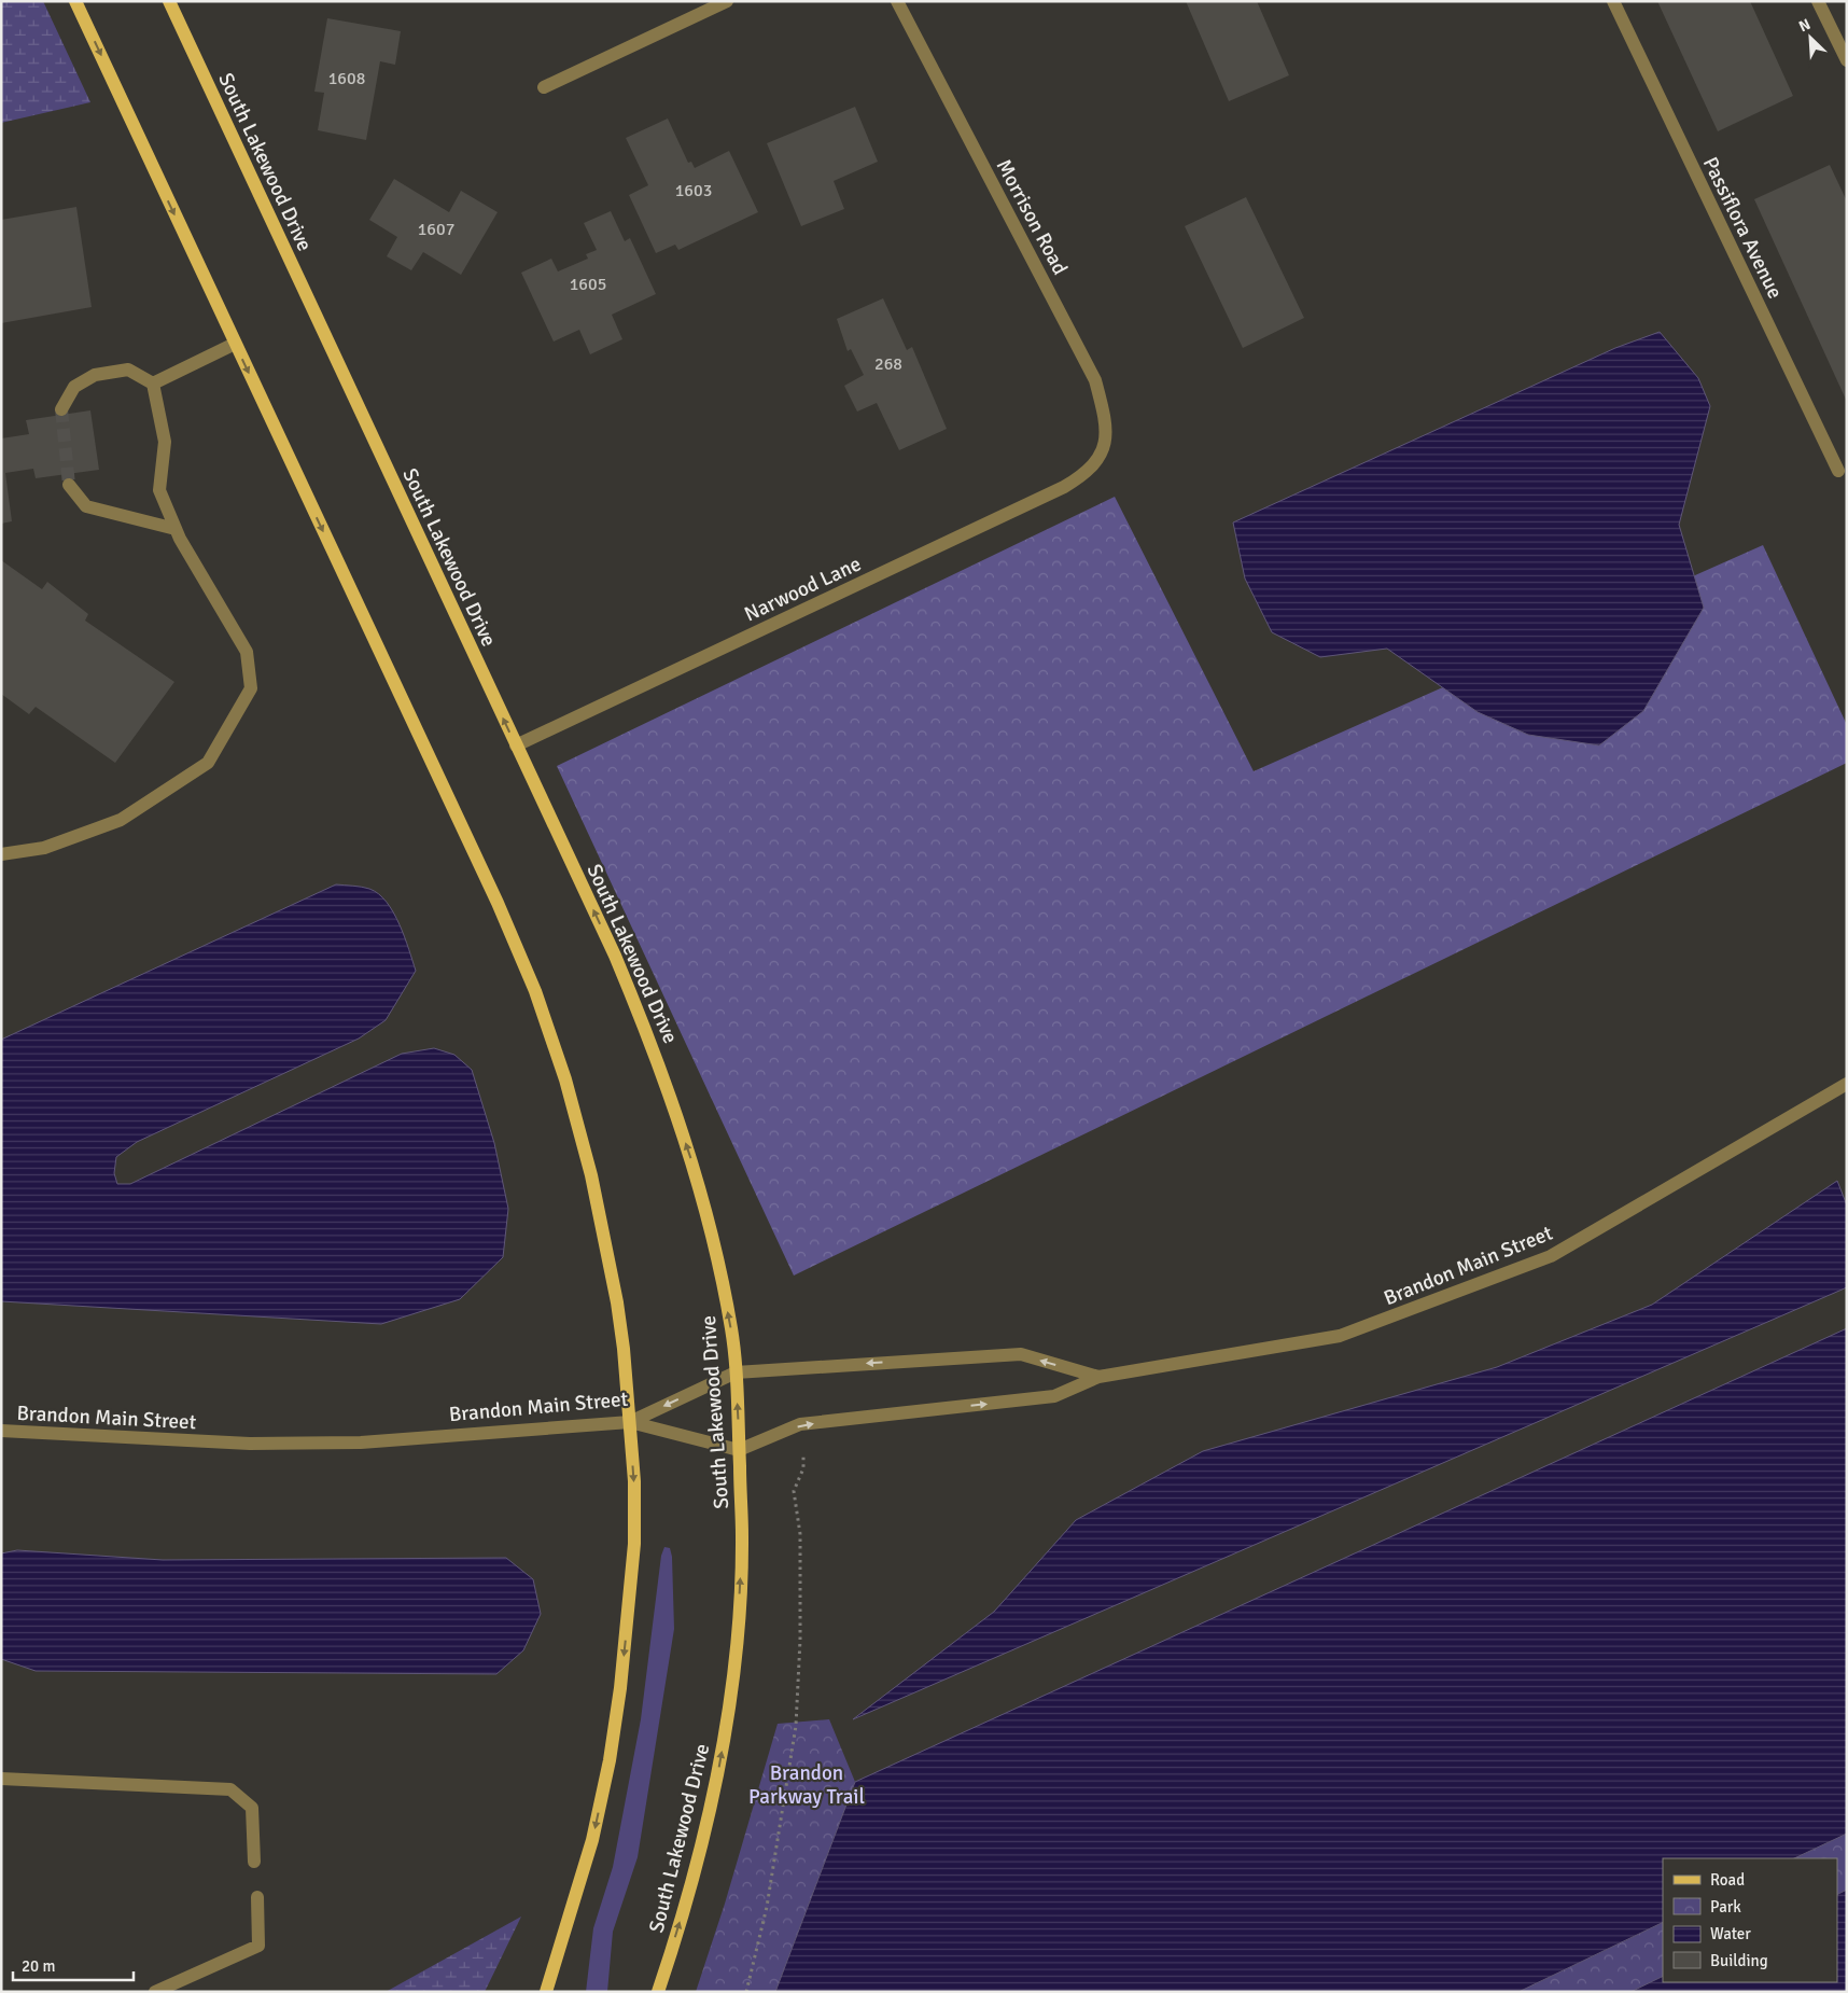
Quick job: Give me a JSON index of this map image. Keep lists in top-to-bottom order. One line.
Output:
{"streets":{"main road":["South Lakewood Drive"],"street":["Morrison Road","Passiflora Avenue","Narwood Lane","Brandon Main Street"]},"crossings":[["South Lakewood Drive","Narwood Lane"],["South Lakewood Drive","Brandon Main Street"],["Morrison Road","Narwood Lane"]],"parks":["Brandon Parkway Trail"],"house_numbers":["1608","1603","1607","1605","268"],"legend":["Road","Park","Water","Building"],"scale_bar":"20 m","north":"top left"}
